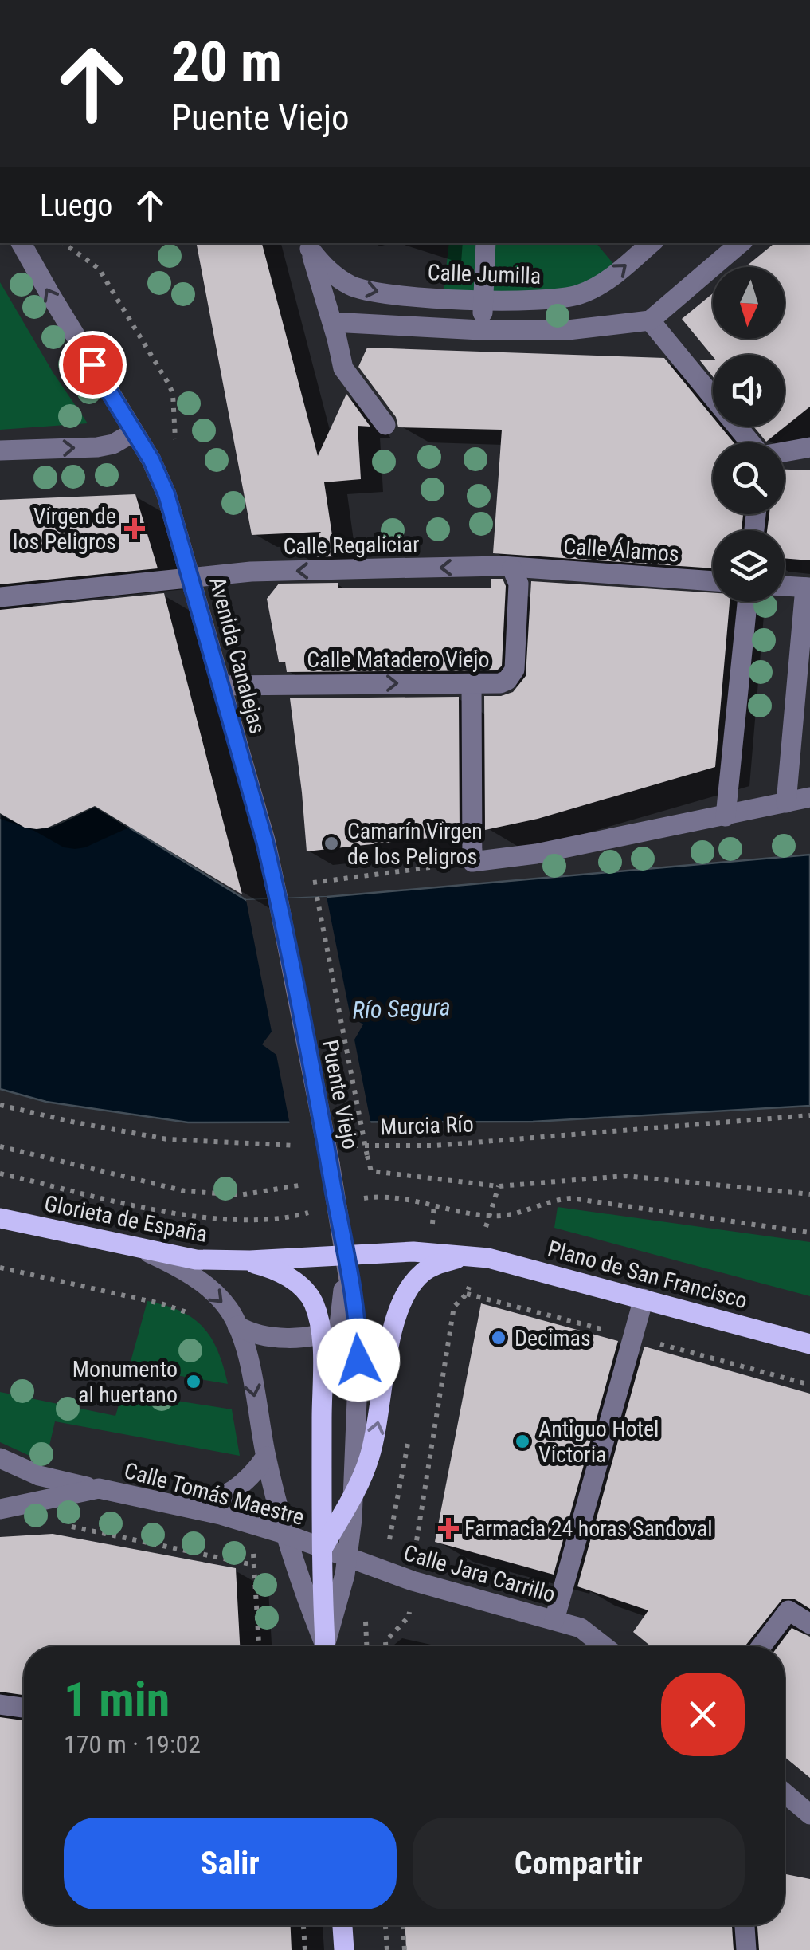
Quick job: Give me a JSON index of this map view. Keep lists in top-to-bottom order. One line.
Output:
{"streets":{"main road":["Glorieta de España","Plano de San Francisco"],"street":["Calle Jumilla","Calle Regaliciar","Calle Álamos","Avenida Canalejas","Calle Matadero Viejo","Puente Viejo","Calle Tomás Maestre","Calle Jara Carrillo"],"path":["Murcia Río"]},"crossings":[["Calle Regaliciar","Calle Álamos"],["Calle Regaliciar","Avenida Canalejas"],["Calle Regaliciar","Calle Matadero Viejo"],["Calle Álamos","Calle Matadero Viejo"],["Avenida Canalejas","Calle Matadero Viejo"],["Avenida Canalejas","Puente Viejo"],["Puente Viejo","Plano de San Francisco"],["Glorieta de España","Plano de San Francisco"],["Calle Tomás Maestre","Calle Jara Carrillo"]],"one_way":["Calle Regaliciar","Calle Matadero Viejo"],"water":["Río Segura"],"places":{"health":["Virgen de los Peligros","Farmacia 24 horas Sandoval"],"other":["Camarín Virgen de los Peligros","Decimas","Monumento al huertano","Antiguo Hotel Victoria"]},"north":"bottom","page":{"turn":["20 m","Puente Viejo"],"then":"Luego","heading":["1 min","170 m · 19:02"],"buttons":["Salir","Compartir"]}}
